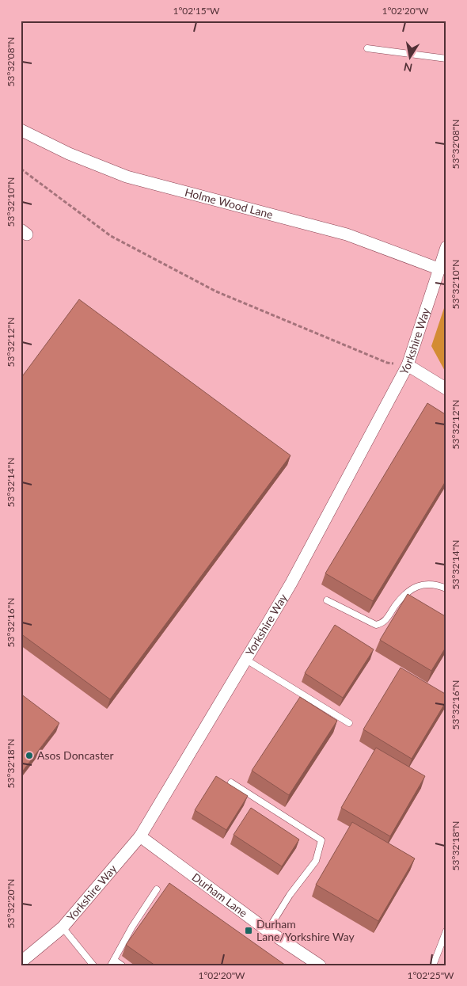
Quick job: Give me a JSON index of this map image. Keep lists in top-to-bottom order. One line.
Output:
{"streets":{"street":["Holme Wood Lane","Yorkshire Way","Durham Lane"]},"crossings":[["Holme Wood Lane","Yorkshire Way"],["Yorkshire Way","Durham Lane"]],"places":{"other":["Asos Doncaster"],"transit":["Durham Lane/Yorkshire Way"]},"north":"bottom","coordinates":["1°02'15\"W","1°02'20\"W","53°32'08\"N","53°32'10\"N","53°32'12\"N","53°32'14\"N","53°32'16\"N","53°32'18\"N","53°32'20\"N","1°02'25\"W"]}
